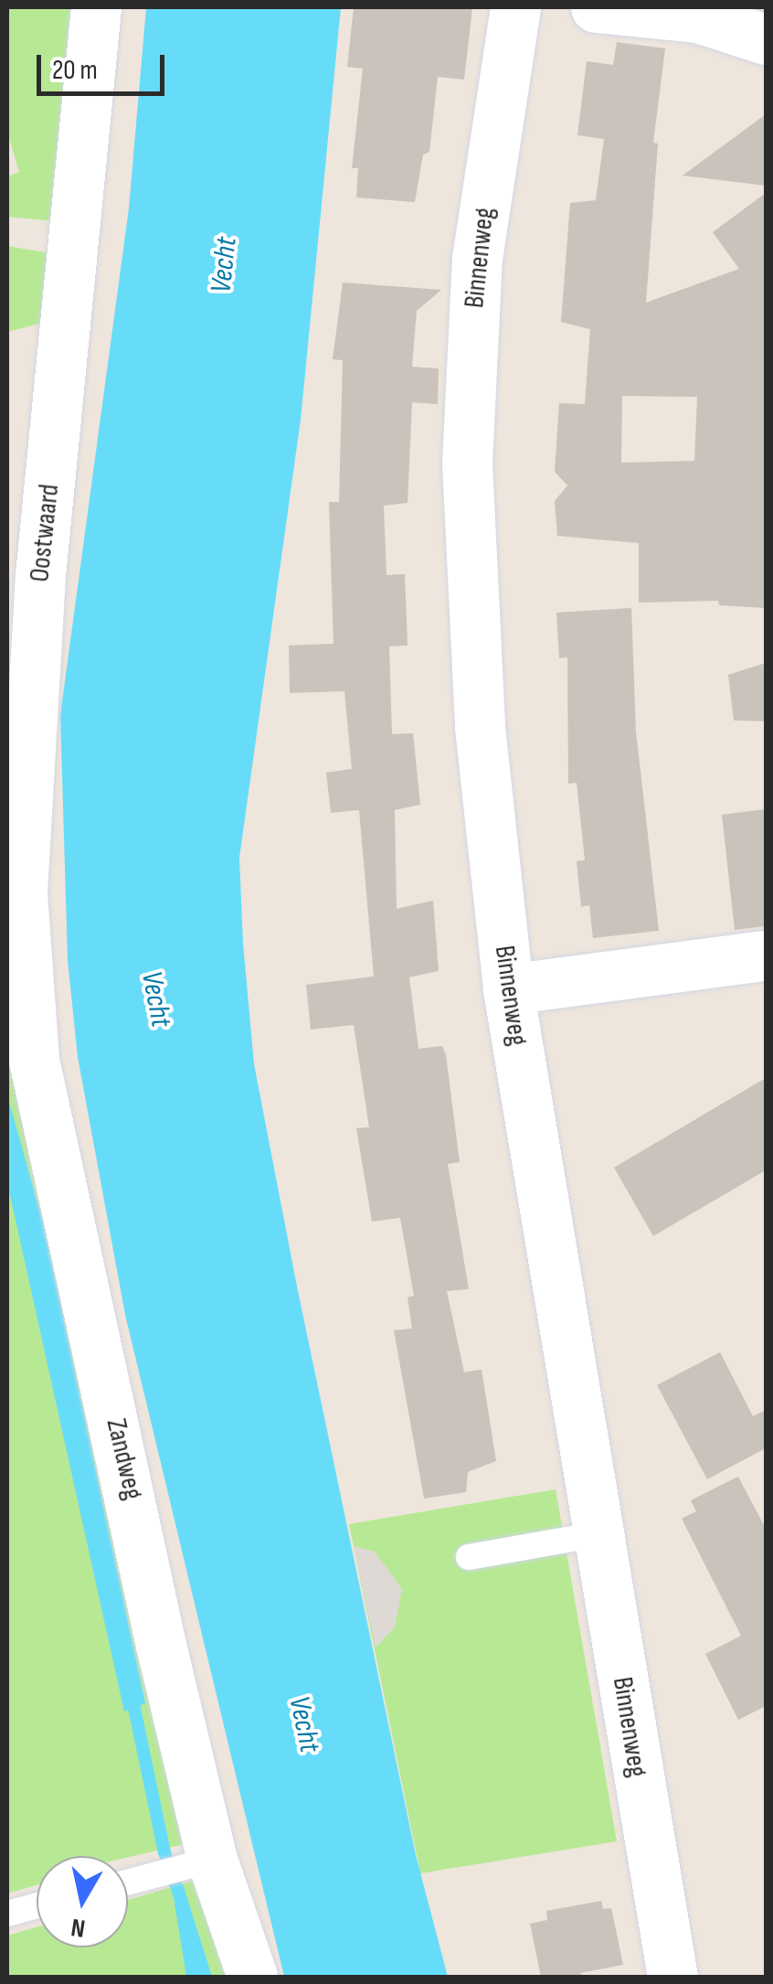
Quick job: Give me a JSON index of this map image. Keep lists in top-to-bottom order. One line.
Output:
{"streets":{"street":["Binnenweg","Oostwaard","Zandweg"]},"crossings":[["Oostwaard","Zandweg"]],"water":["Vecht"],"scale_bar":"20 m","north":"bottom"}
